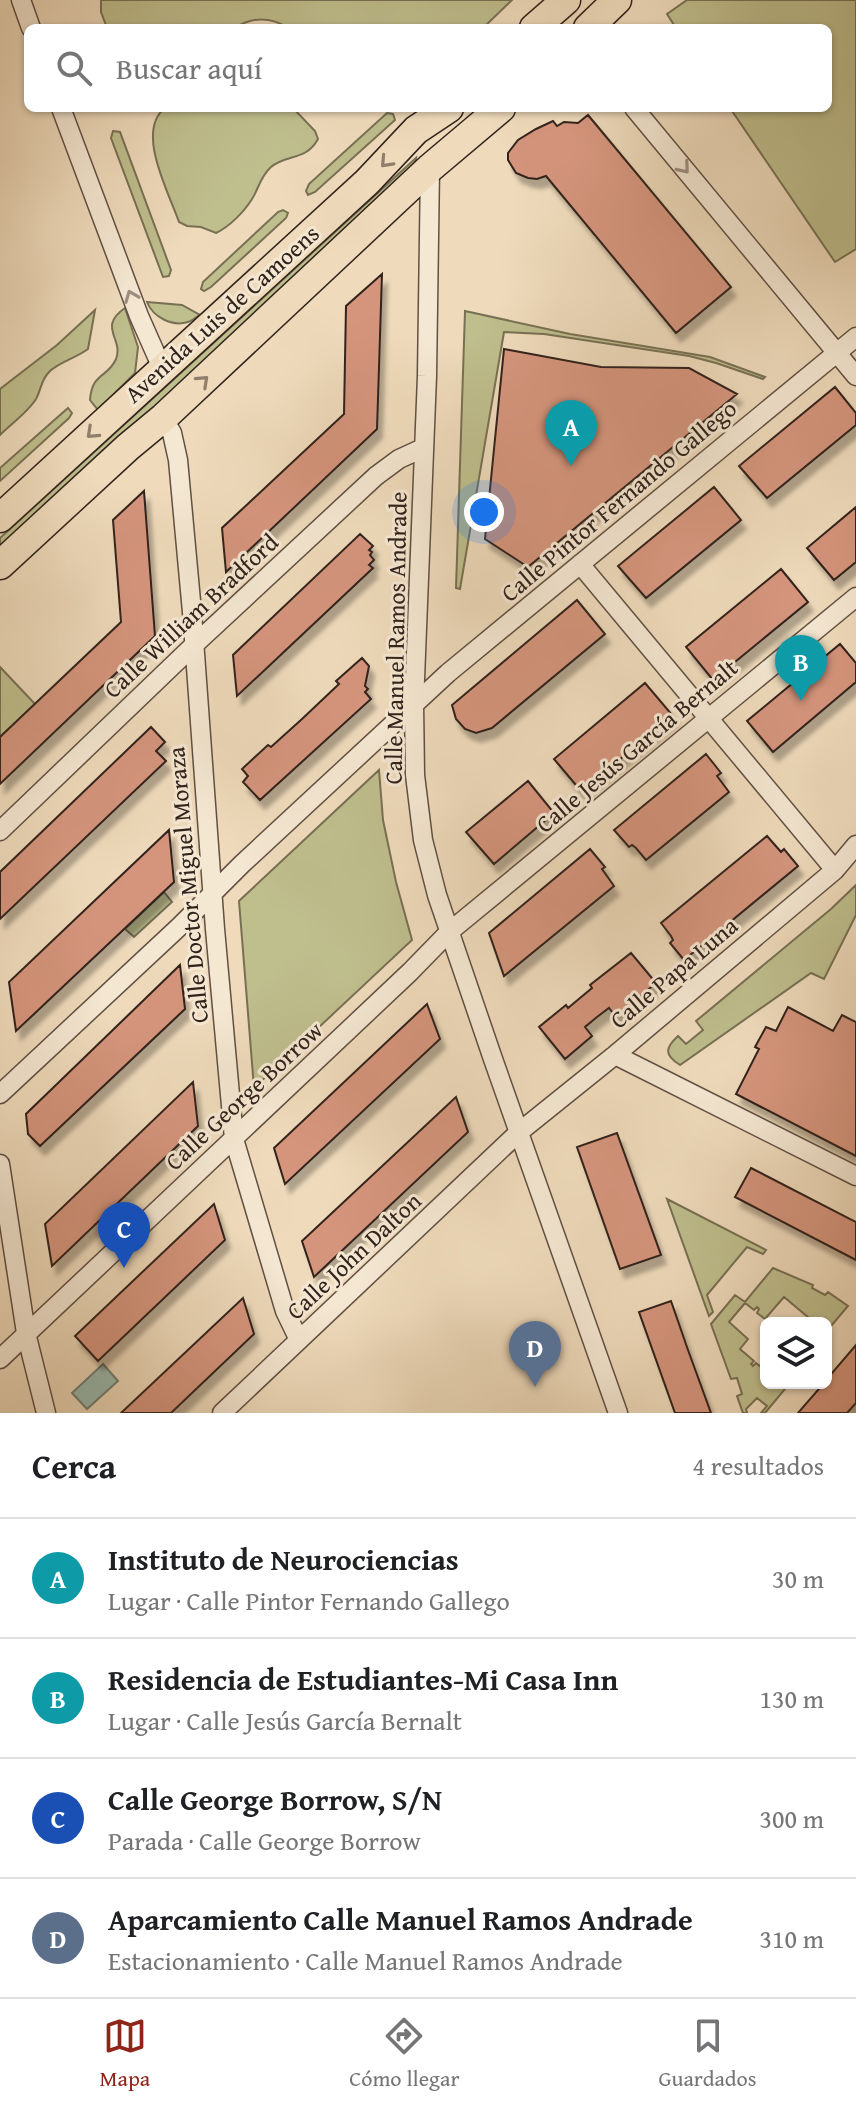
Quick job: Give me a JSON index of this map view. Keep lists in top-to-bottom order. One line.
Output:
{"streets":{"main road":["Avenida Luis de Camoens"],"street":["Calle Pintor Fernando Gallego","Calle William Bradford","Calle Manuel Ramos Andrade","Calle Jesús García Bernalt","Calle Doctor Miguel Moraza","Calle Papa Luna","Calle George Borrow","Calle John Dalton"]},"crossings":[["Avenida Luis de Camoens","Calle Manuel Ramos Andrade"],["Avenida Luis de Camoens","Calle Doctor Miguel Moraza"],["Calle Pintor Fernando Gallego","Calle Manuel Ramos Andrade"],["Calle Pintor Fernando Gallego","Calle Doctor Miguel Moraza"],["Calle William Bradford","Calle Manuel Ramos Andrade"],["Calle William Bradford","Calle Doctor Miguel Moraza"],["Calle Manuel Ramos Andrade","Calle Jesús García Bernalt"],["Calle Manuel Ramos Andrade","Calle Papa Luna"],["Calle Manuel Ramos Andrade","Calle George Borrow"],["Calle Manuel Ramos Andrade","Calle John Dalton"],["Calle Jesús García Bernalt","Calle George Borrow"],["Calle Doctor Miguel Moraza","Calle George Borrow"],["Calle Doctor Miguel Moraza","Calle John Dalton"],["Calle Papa Luna","Calle John Dalton"]],"page":{"search":"Buscar aquí","pins":["A","B","C","D"],"heading":["Cerca","4 resultados"],"list":[{"mark":"A","name":"Instituto de Neurociencias","note":"Lugar · Calle Pintor Fernando Gallego","value":"30 m"},{"mark":"B","name":"Residencia de Estudiantes-Mi Casa Inn","note":"Lugar · Calle Jesús García Bernalt","value":"130 m"},{"mark":"C","name":"Calle George Borrow, S/N","note":"Parada · Calle George Borrow","value":"300 m"},{"mark":"D","name":"Aparcamiento Calle Manuel Ramos Andrade","note":"Estacionamiento · Calle Manuel Ramos Andrade","value":"310 m"}],"nav":["Mapa","Cómo llegar","Guardados"]}}
